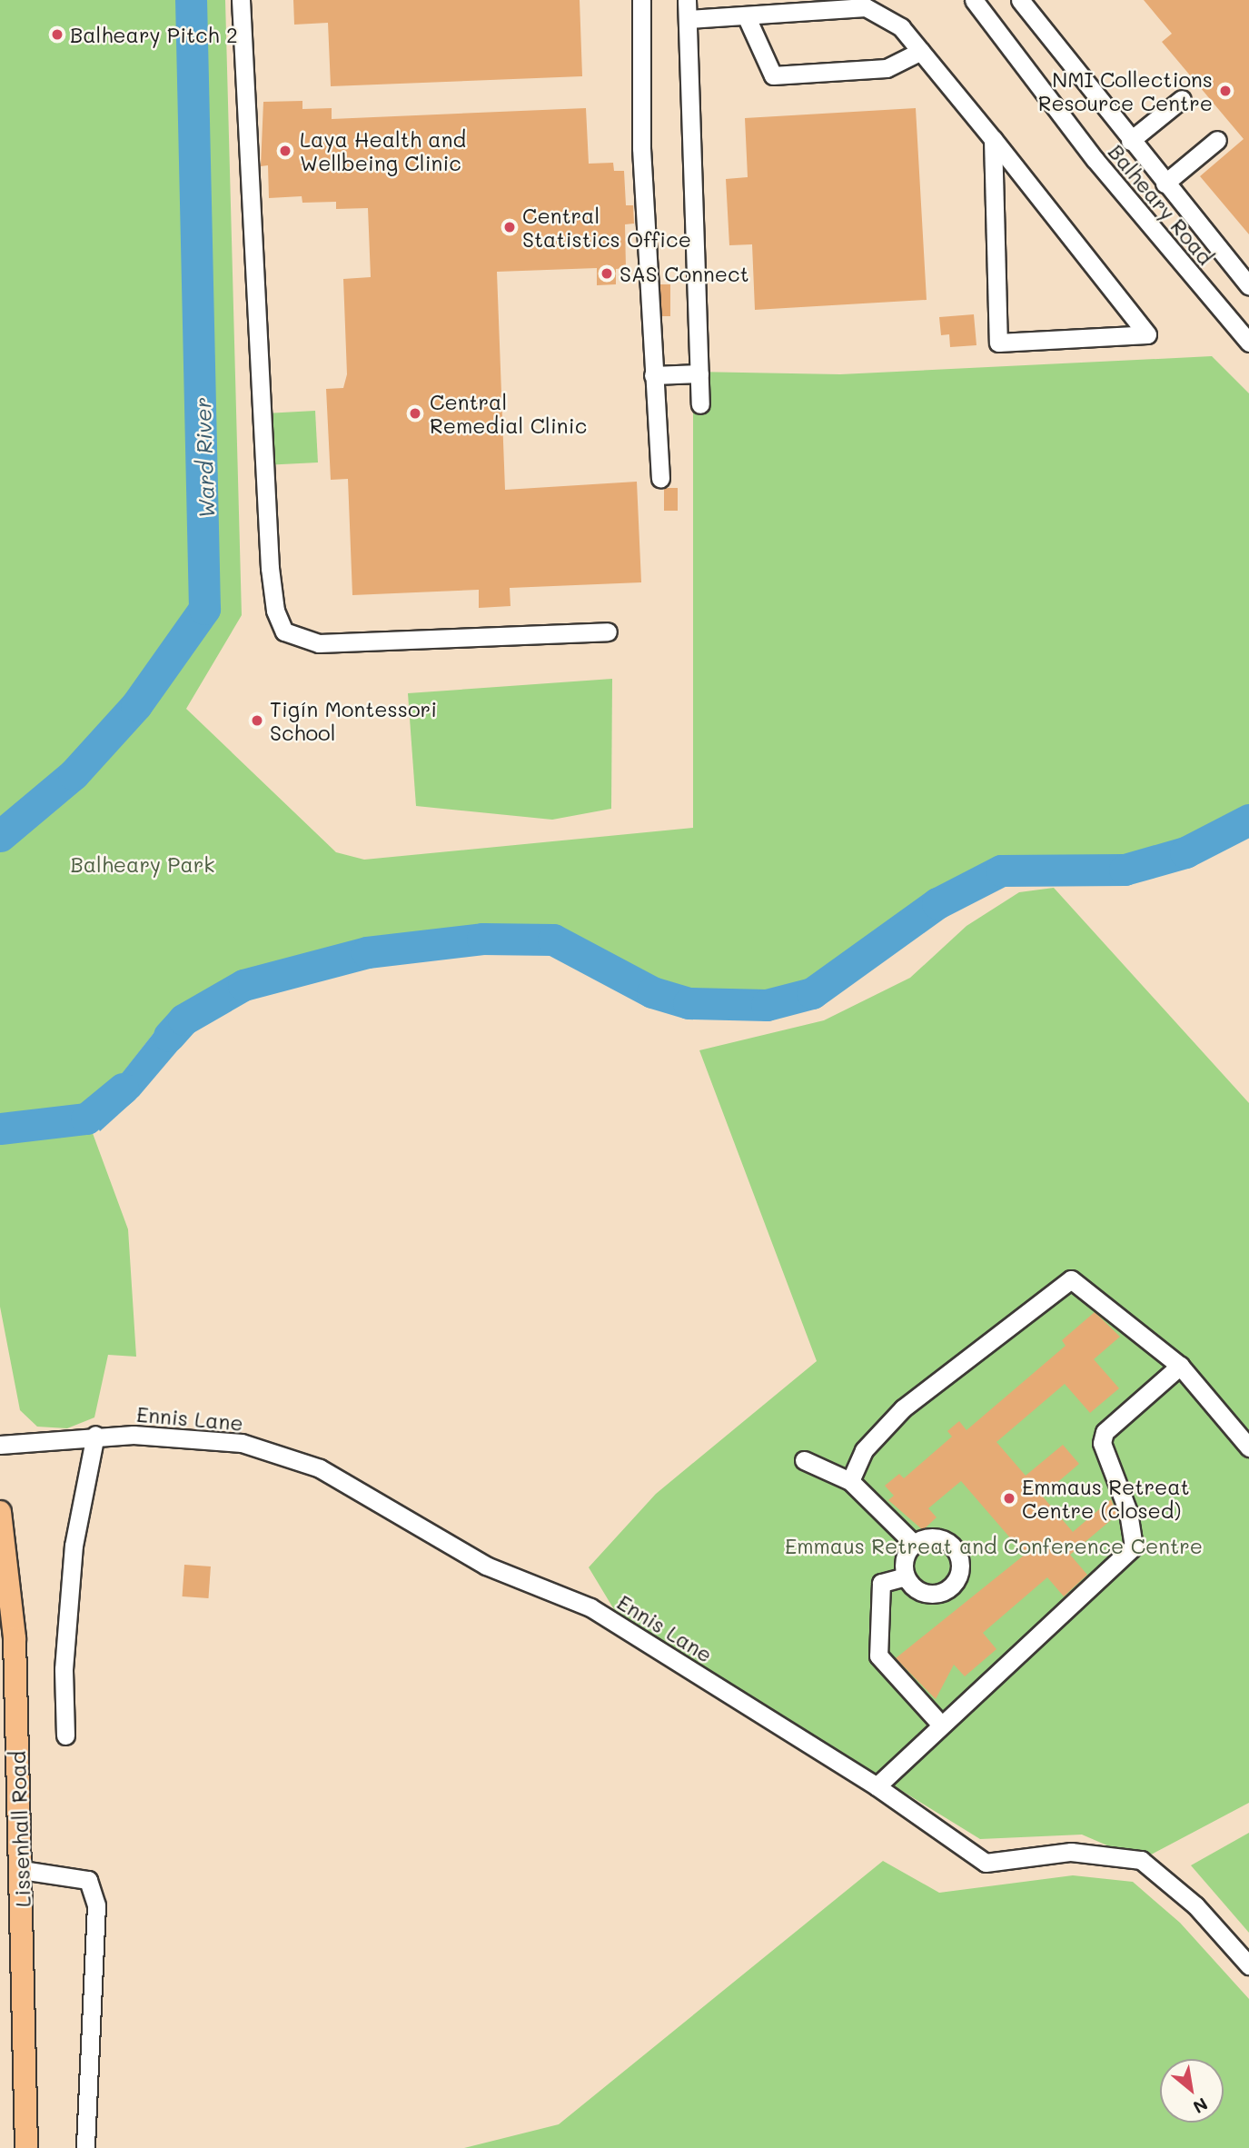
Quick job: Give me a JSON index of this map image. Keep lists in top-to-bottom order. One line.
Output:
{"streets":{"main road":["Lissenhall Road"],"street":["Balheary Road","Ennis Lane"]},"water":["Ward River"],"parks":["Balheary Park","Emmaus Retreat and Conference Centre"],"places":["Balheary Pitch 2","NMI Collections Resource Centre","Laya Health and Wellbeing Clinic","Central Statistics Office","SAS Connect","Central Remedial Clinic","Tigín Montessori School","Emmaus Retreat Centre (closed)"],"north":"bottom right"}
